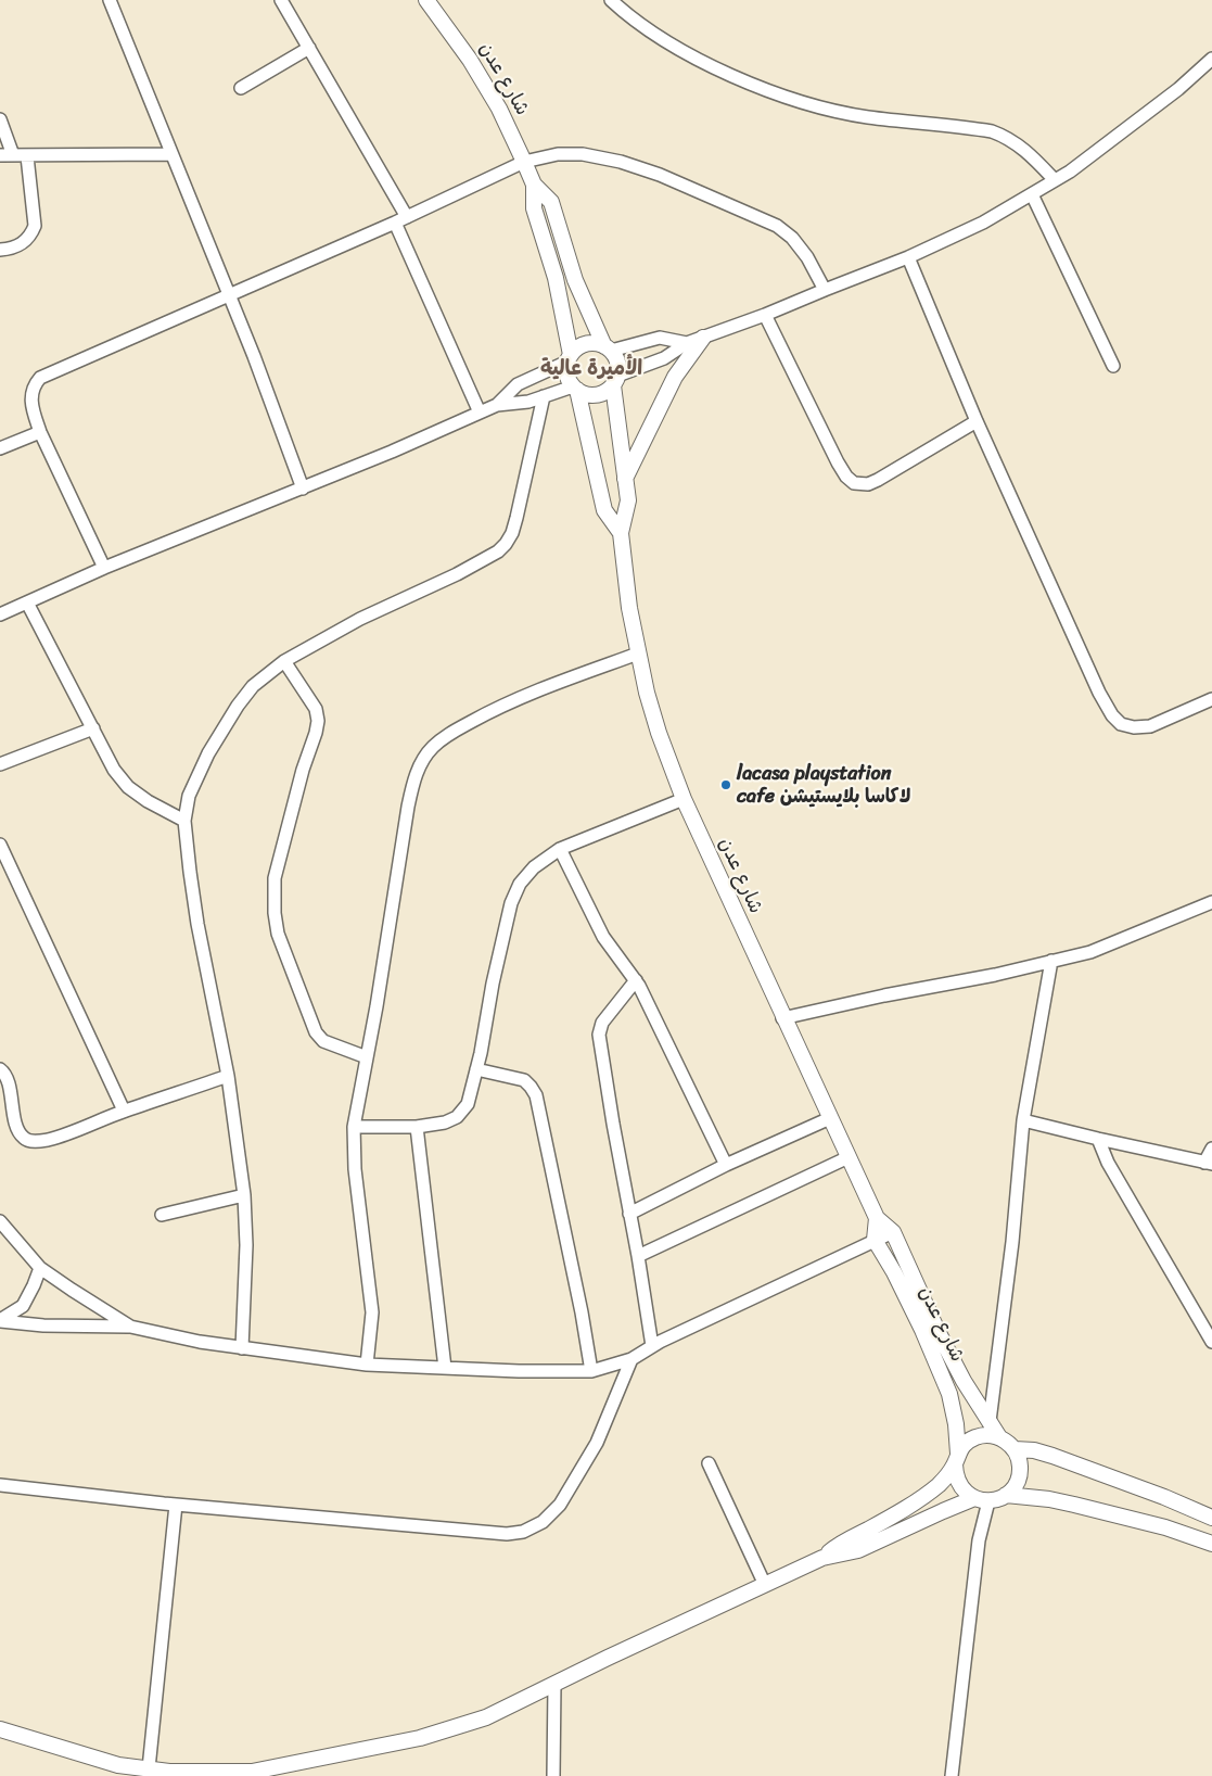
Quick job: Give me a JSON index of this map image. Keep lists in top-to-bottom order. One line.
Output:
{"streets":{"street":["شارع عدن"]},"districts":["الأميرة عالية"],"places":["lacasa playstation cafe لاكاسا بلايستيشن"]}
